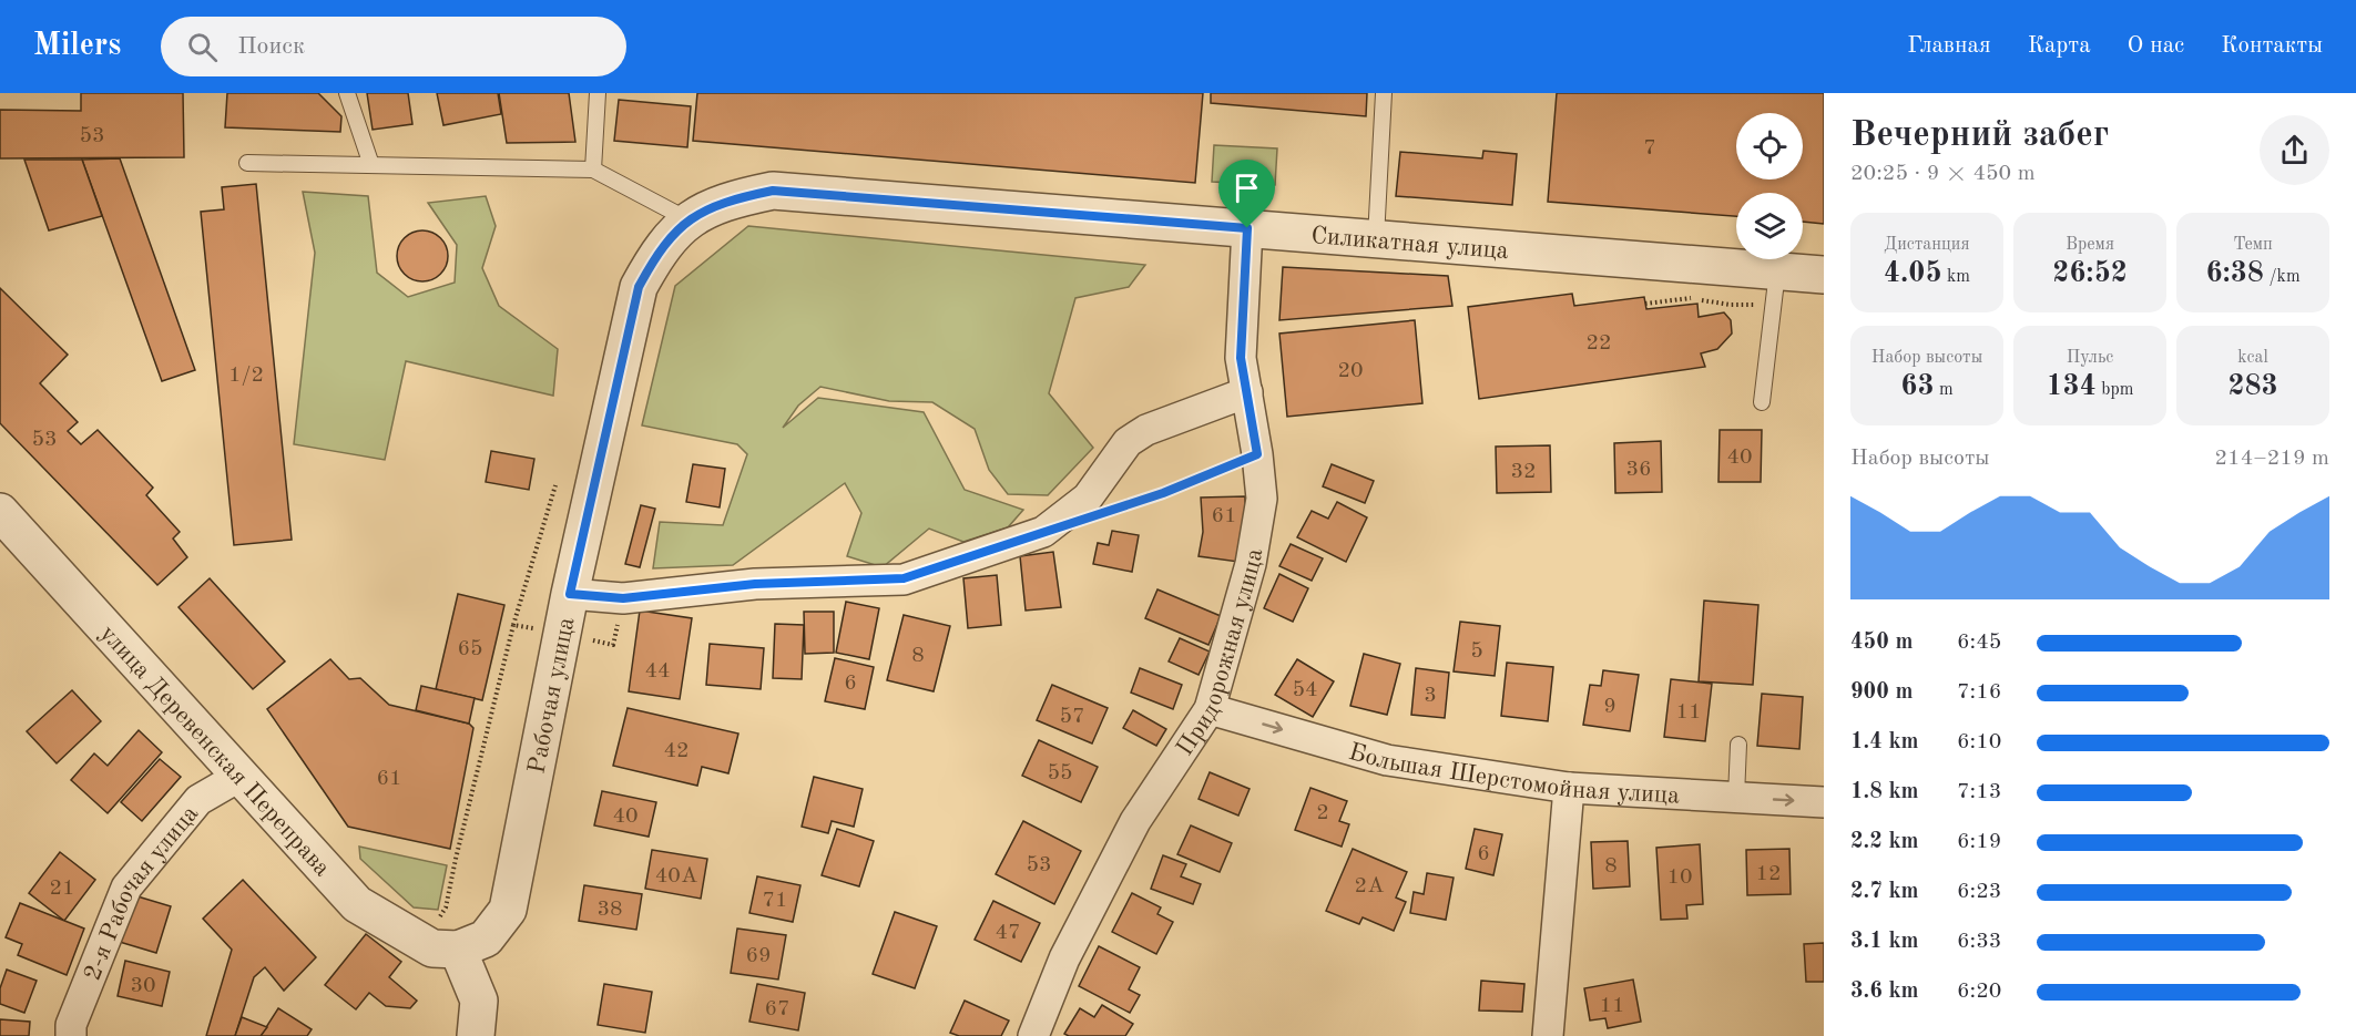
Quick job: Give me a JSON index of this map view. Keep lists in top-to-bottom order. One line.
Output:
{"streets":{"street":["Силикатная улица","Придорожная улица","Рабочая улица","улица Деревенская Переправа","Большая Шерстомойная улица","2-я Рабочая улица"]},"crossings":[["Силикатная улица","Придорожная улица"],["Силикатная улица","Рабочая улица"],["Придорожная улица","Большая Шерстомойная улица"],["Рабочая улица","улица Деревенская Переправа"],["улица Деревенская Переправа","2-я Рабочая улица"]],"one_way":["Большая Шерстомойная улица"],"house_numbers":["53","7","22","20","1/2","53","40","36","32","61","65","5","8","44","6","54","3","9","11","57","42","55","61","2","40","6","53","8","12","40А","10","2А","21","71","38","47","69","30","11","67"],"page":{"header":"Milers","search":"Поиск","nav":["Главная","Карта","О нас","Контакты"],"heading":["Вечерний забег","20:25 · 9 × 450 m"],"stats":[["Дистанция","4.05 km"],["Время","26:52"],["Темп","6:38 /km"],["Набор высоты","63 m"],["Пульс","134 bpm"],["kcal","283"]],"chart":["Набор высоты","214–219 m"],"list":[{"name":"450 m","note":"6:45"},{"name":"900 m","note":"7:16"},{"name":"1.4 km","note":"6:10"},{"name":"1.8 km","note":"7:13"},{"name":"2.2 km","note":"6:19"},{"name":"2.7 km","note":"6:23"},{"name":"3.1 km","note":"6:33"},{"name":"3.6 km","note":"6:20"}]}}
